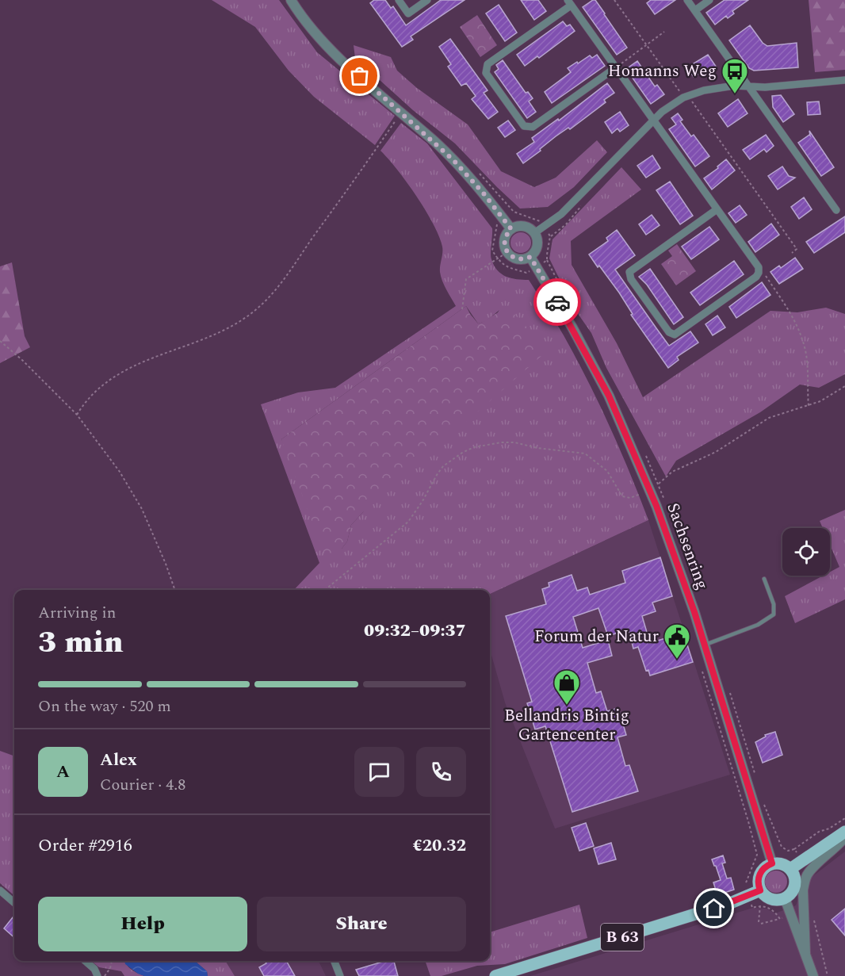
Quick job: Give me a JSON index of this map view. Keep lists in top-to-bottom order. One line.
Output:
{"streets":{"main road":["B 63"],"street":["Sachsenring"]},"crossings":[["Sachsenring","B 63"]],"places":{"bus stop":["Homanns Weg"],"public building":["Forum der Natur"],"shop":["Bellandris Bintig Gartencenter"]},"page":{"heading":["3 min","Arriving in","09:32–09:37"],"panel":["Alex","Courier · 4.8","Order #2916","€20.32"],"bar":"On the way · 520 m","round":"A","buttons":["Help","Share"]}}
